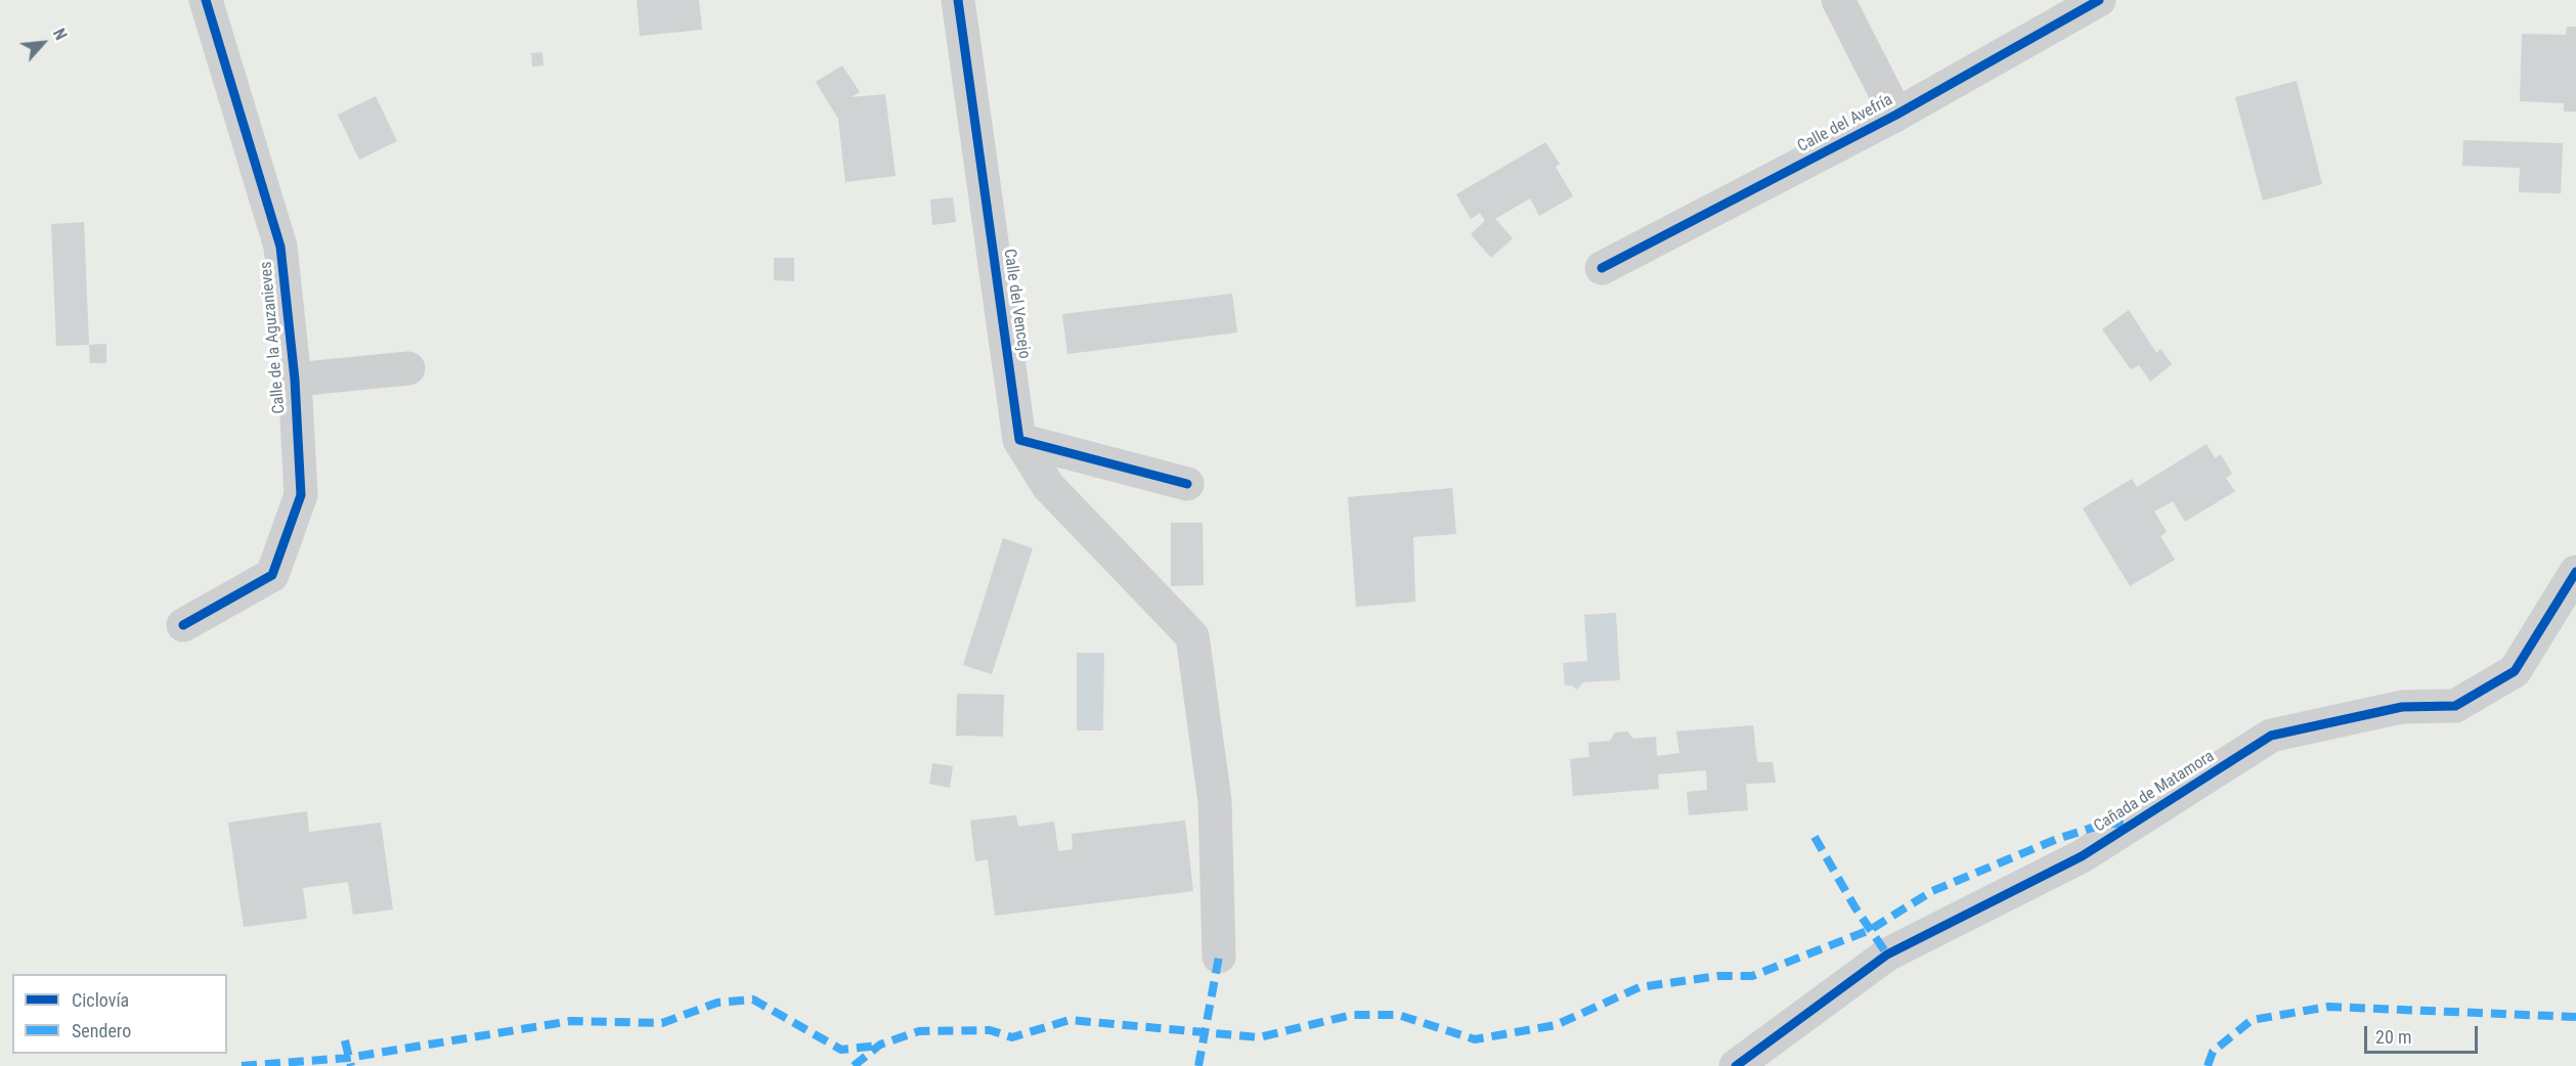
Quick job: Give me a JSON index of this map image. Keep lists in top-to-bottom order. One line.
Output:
{"streets":{"street":["Calle del Avefría","Calle del Vencejo","Calle de la Aguzanieves","Cañada de Matamora"]},"legend":["Ciclovía","Sendero"],"scale_bar":"20 m","north":"top right"}
